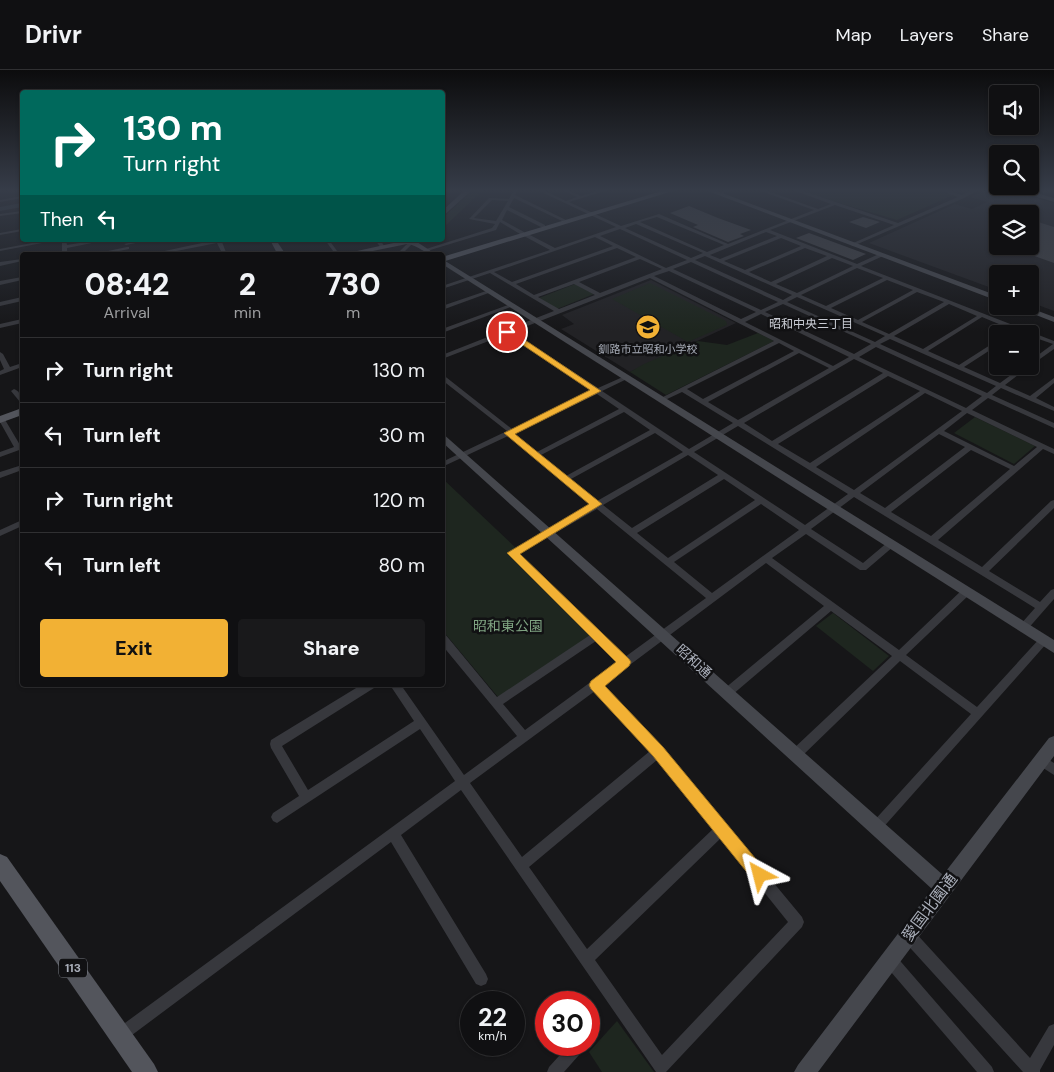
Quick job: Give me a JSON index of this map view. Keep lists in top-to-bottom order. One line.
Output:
{"streets":{"main road":["113"],"street":["昭和通","愛国北園通"]},"crossings":[["昭和通","愛国北園通"]],"districts":["昭和中央三丁目"],"parks":["昭和東公園"],"places":{"school or university":["釧路市立昭和小学校"]},"page":{"header":"Drivr","nav":["Map","Layers","Share"],"map_buttons":["+","−"],"turn":["130 m","Turn right"],"then":"Then","eta":["08:42","Arrival","2","min","730","m"],"list":[{"name":"Turn right","value":"130 m"},{"name":"Turn left","value":"30 m"},{"name":"Turn right","value":"120 m"},{"name":"Turn left","value":"80 m"}],"buttons":["Exit","Share"],"speed":"22 km/h","limit":"30"}}
